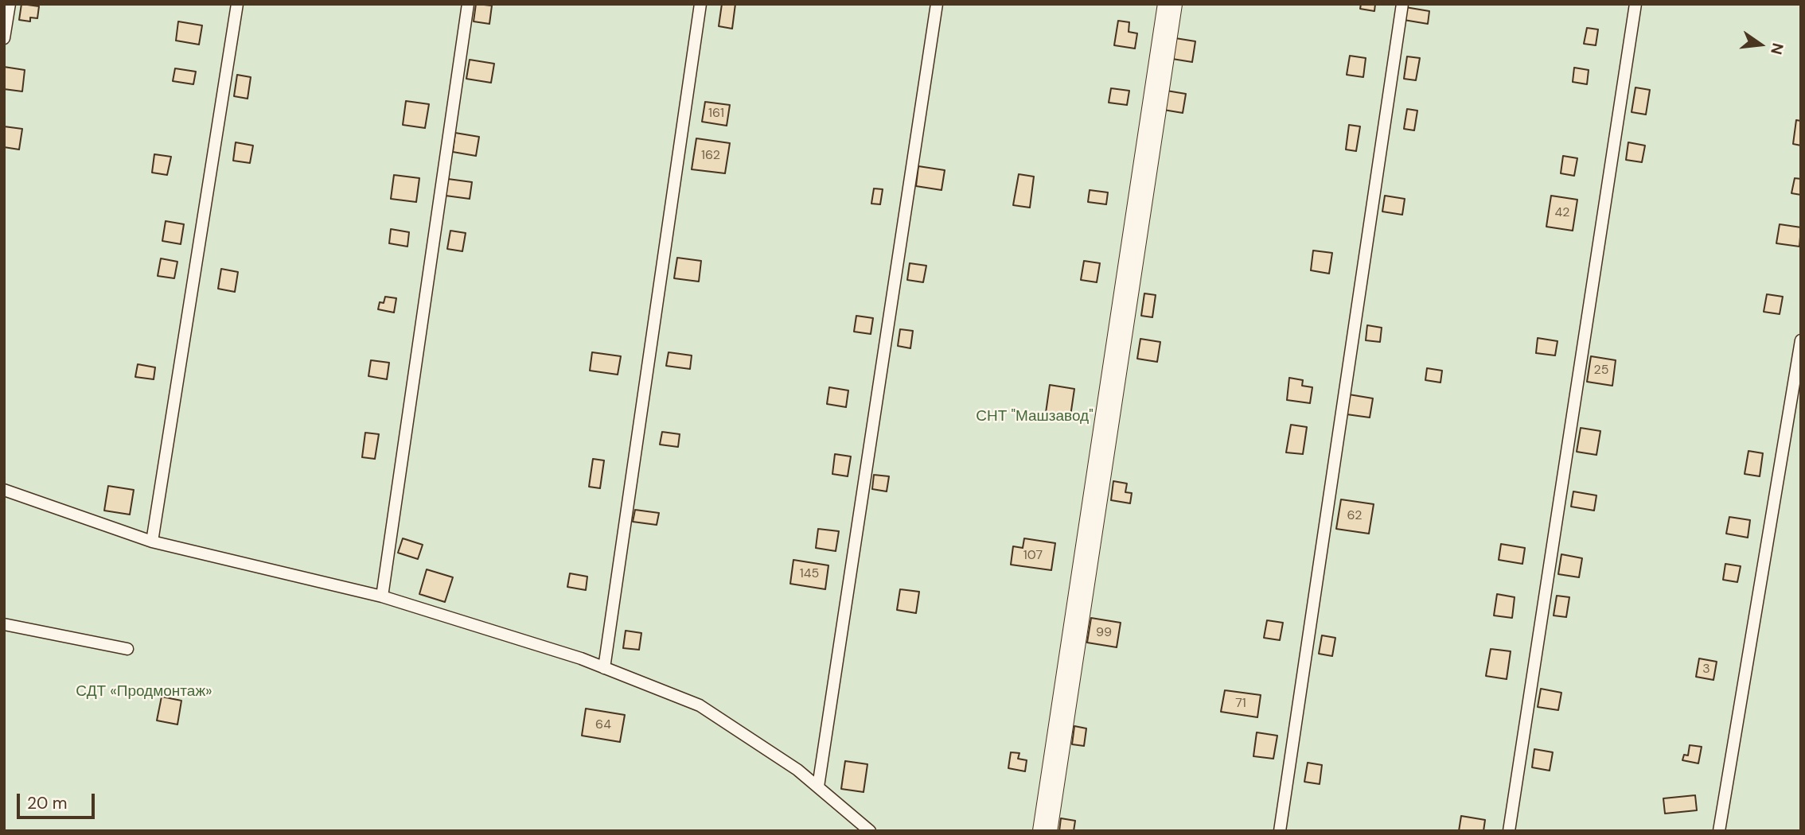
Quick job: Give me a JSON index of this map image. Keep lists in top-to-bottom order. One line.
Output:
{"parks":["СНТ \"Машзавод\"","СДТ «Продмонтаж»"],"house_numbers":["161","162","42","25","62","107","145","99","3","71","64"],"scale_bar":"20 m","north":"right"}
